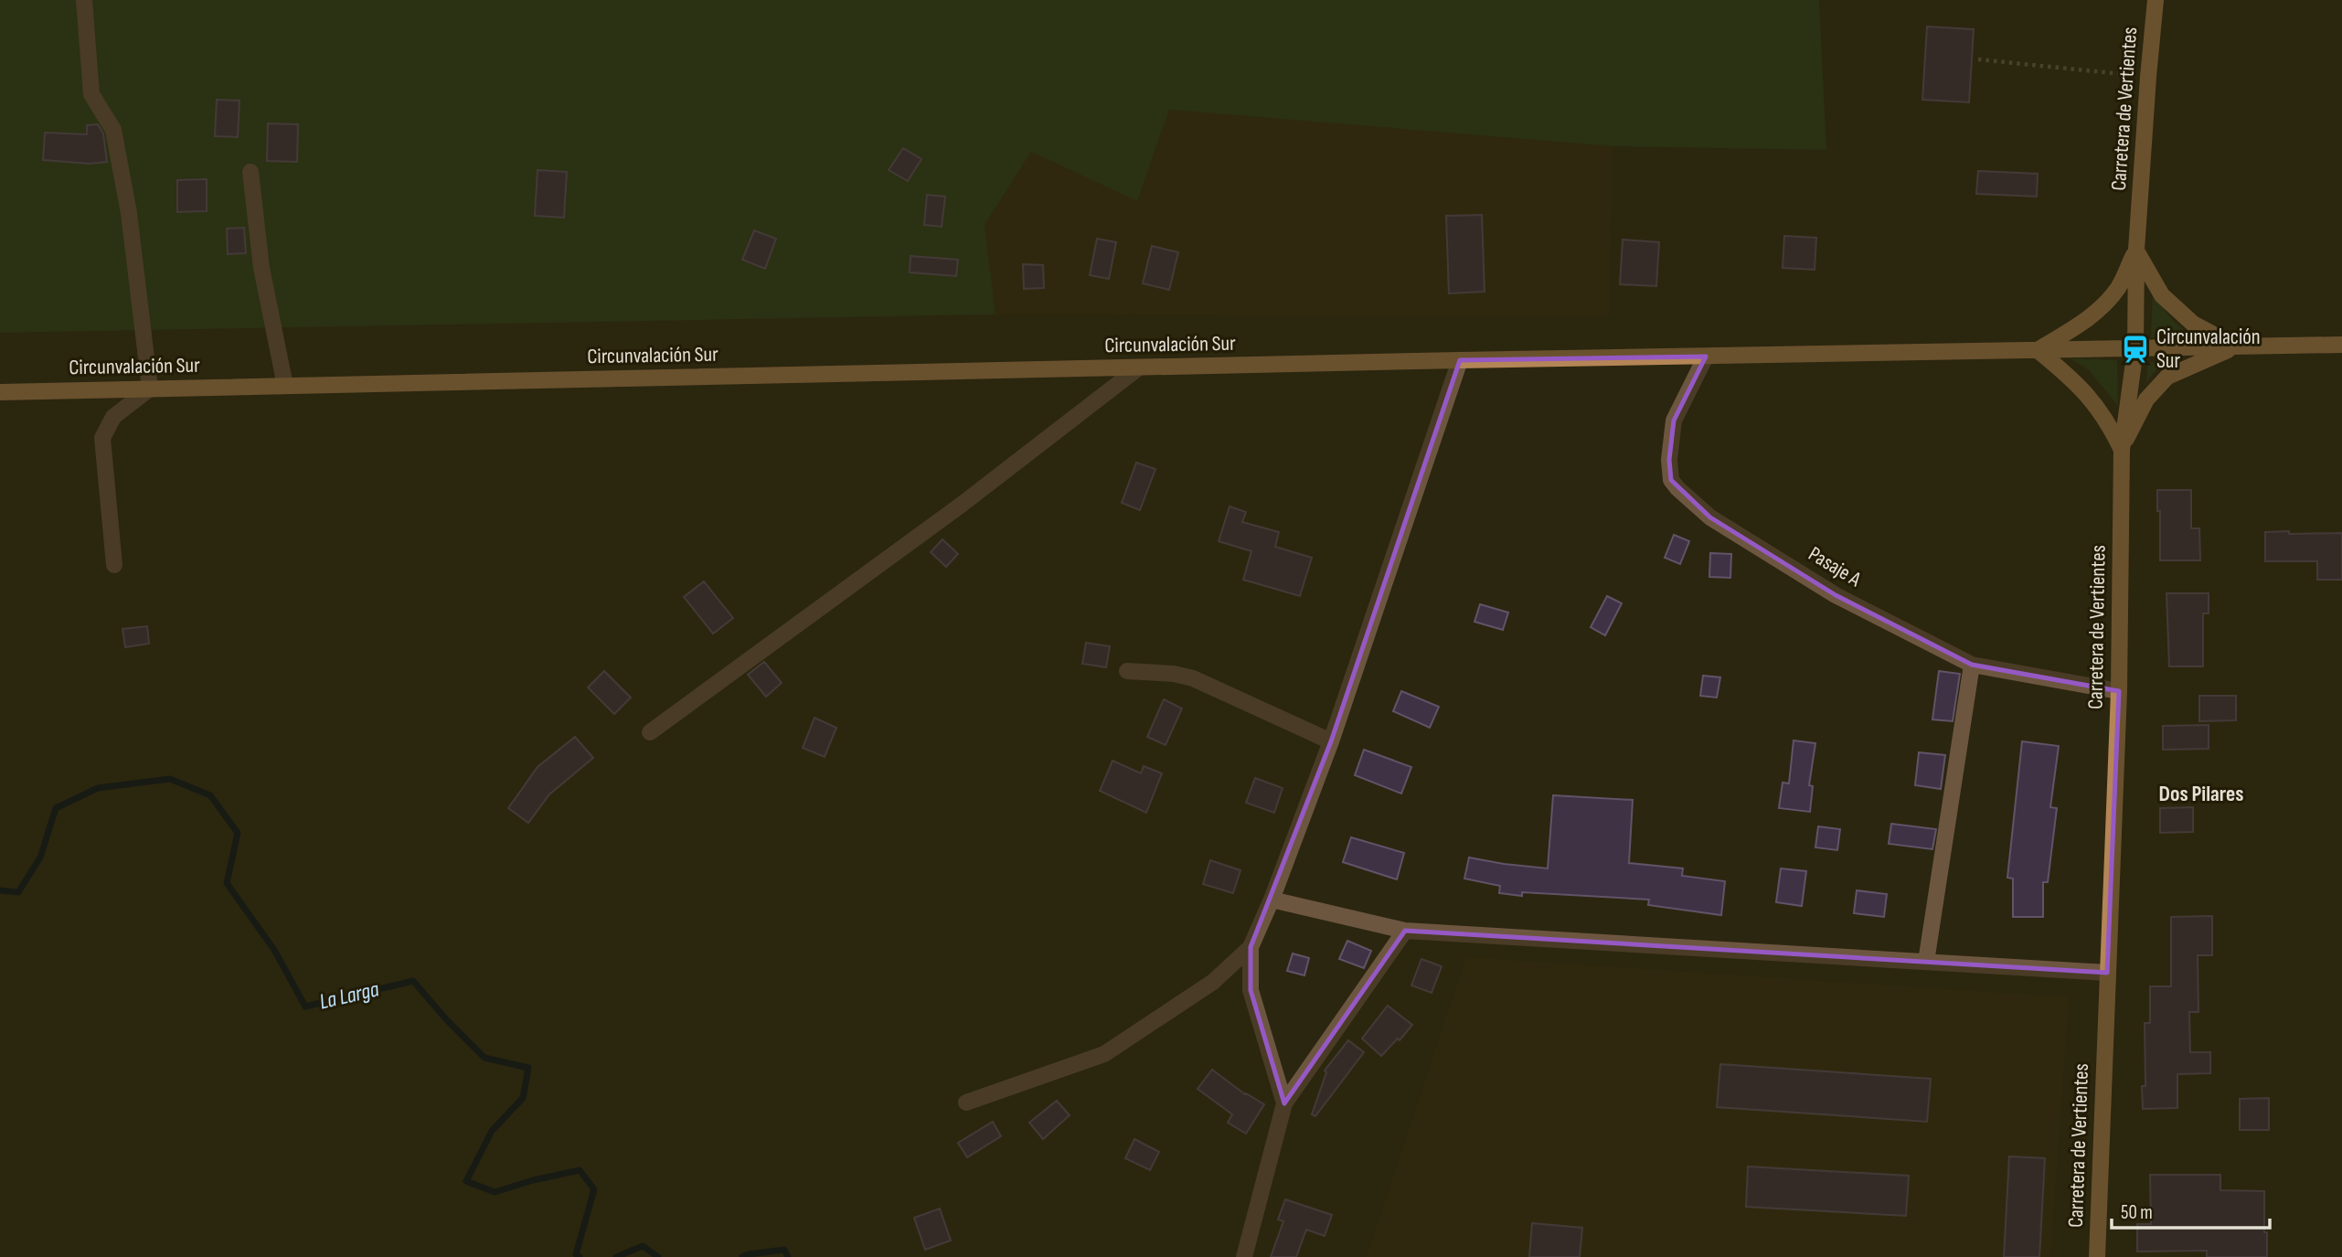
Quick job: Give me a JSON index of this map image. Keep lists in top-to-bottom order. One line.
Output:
{"streets":{"main road":["Carretera de Vertientes","Circunvalación Sur"],"street":["Pasaje A"]},"crossings":[["Carretera de Vertientes","Circunvalación Sur"],["Carretera de Vertientes","Pasaje A"],["Circunvalación Sur","Pasaje A"]],"districts":["Dos Pilares"],"water":["La Larga"],"places":{"station":["Circunvalación Sur"]},"scale_bar":"50 m"}
